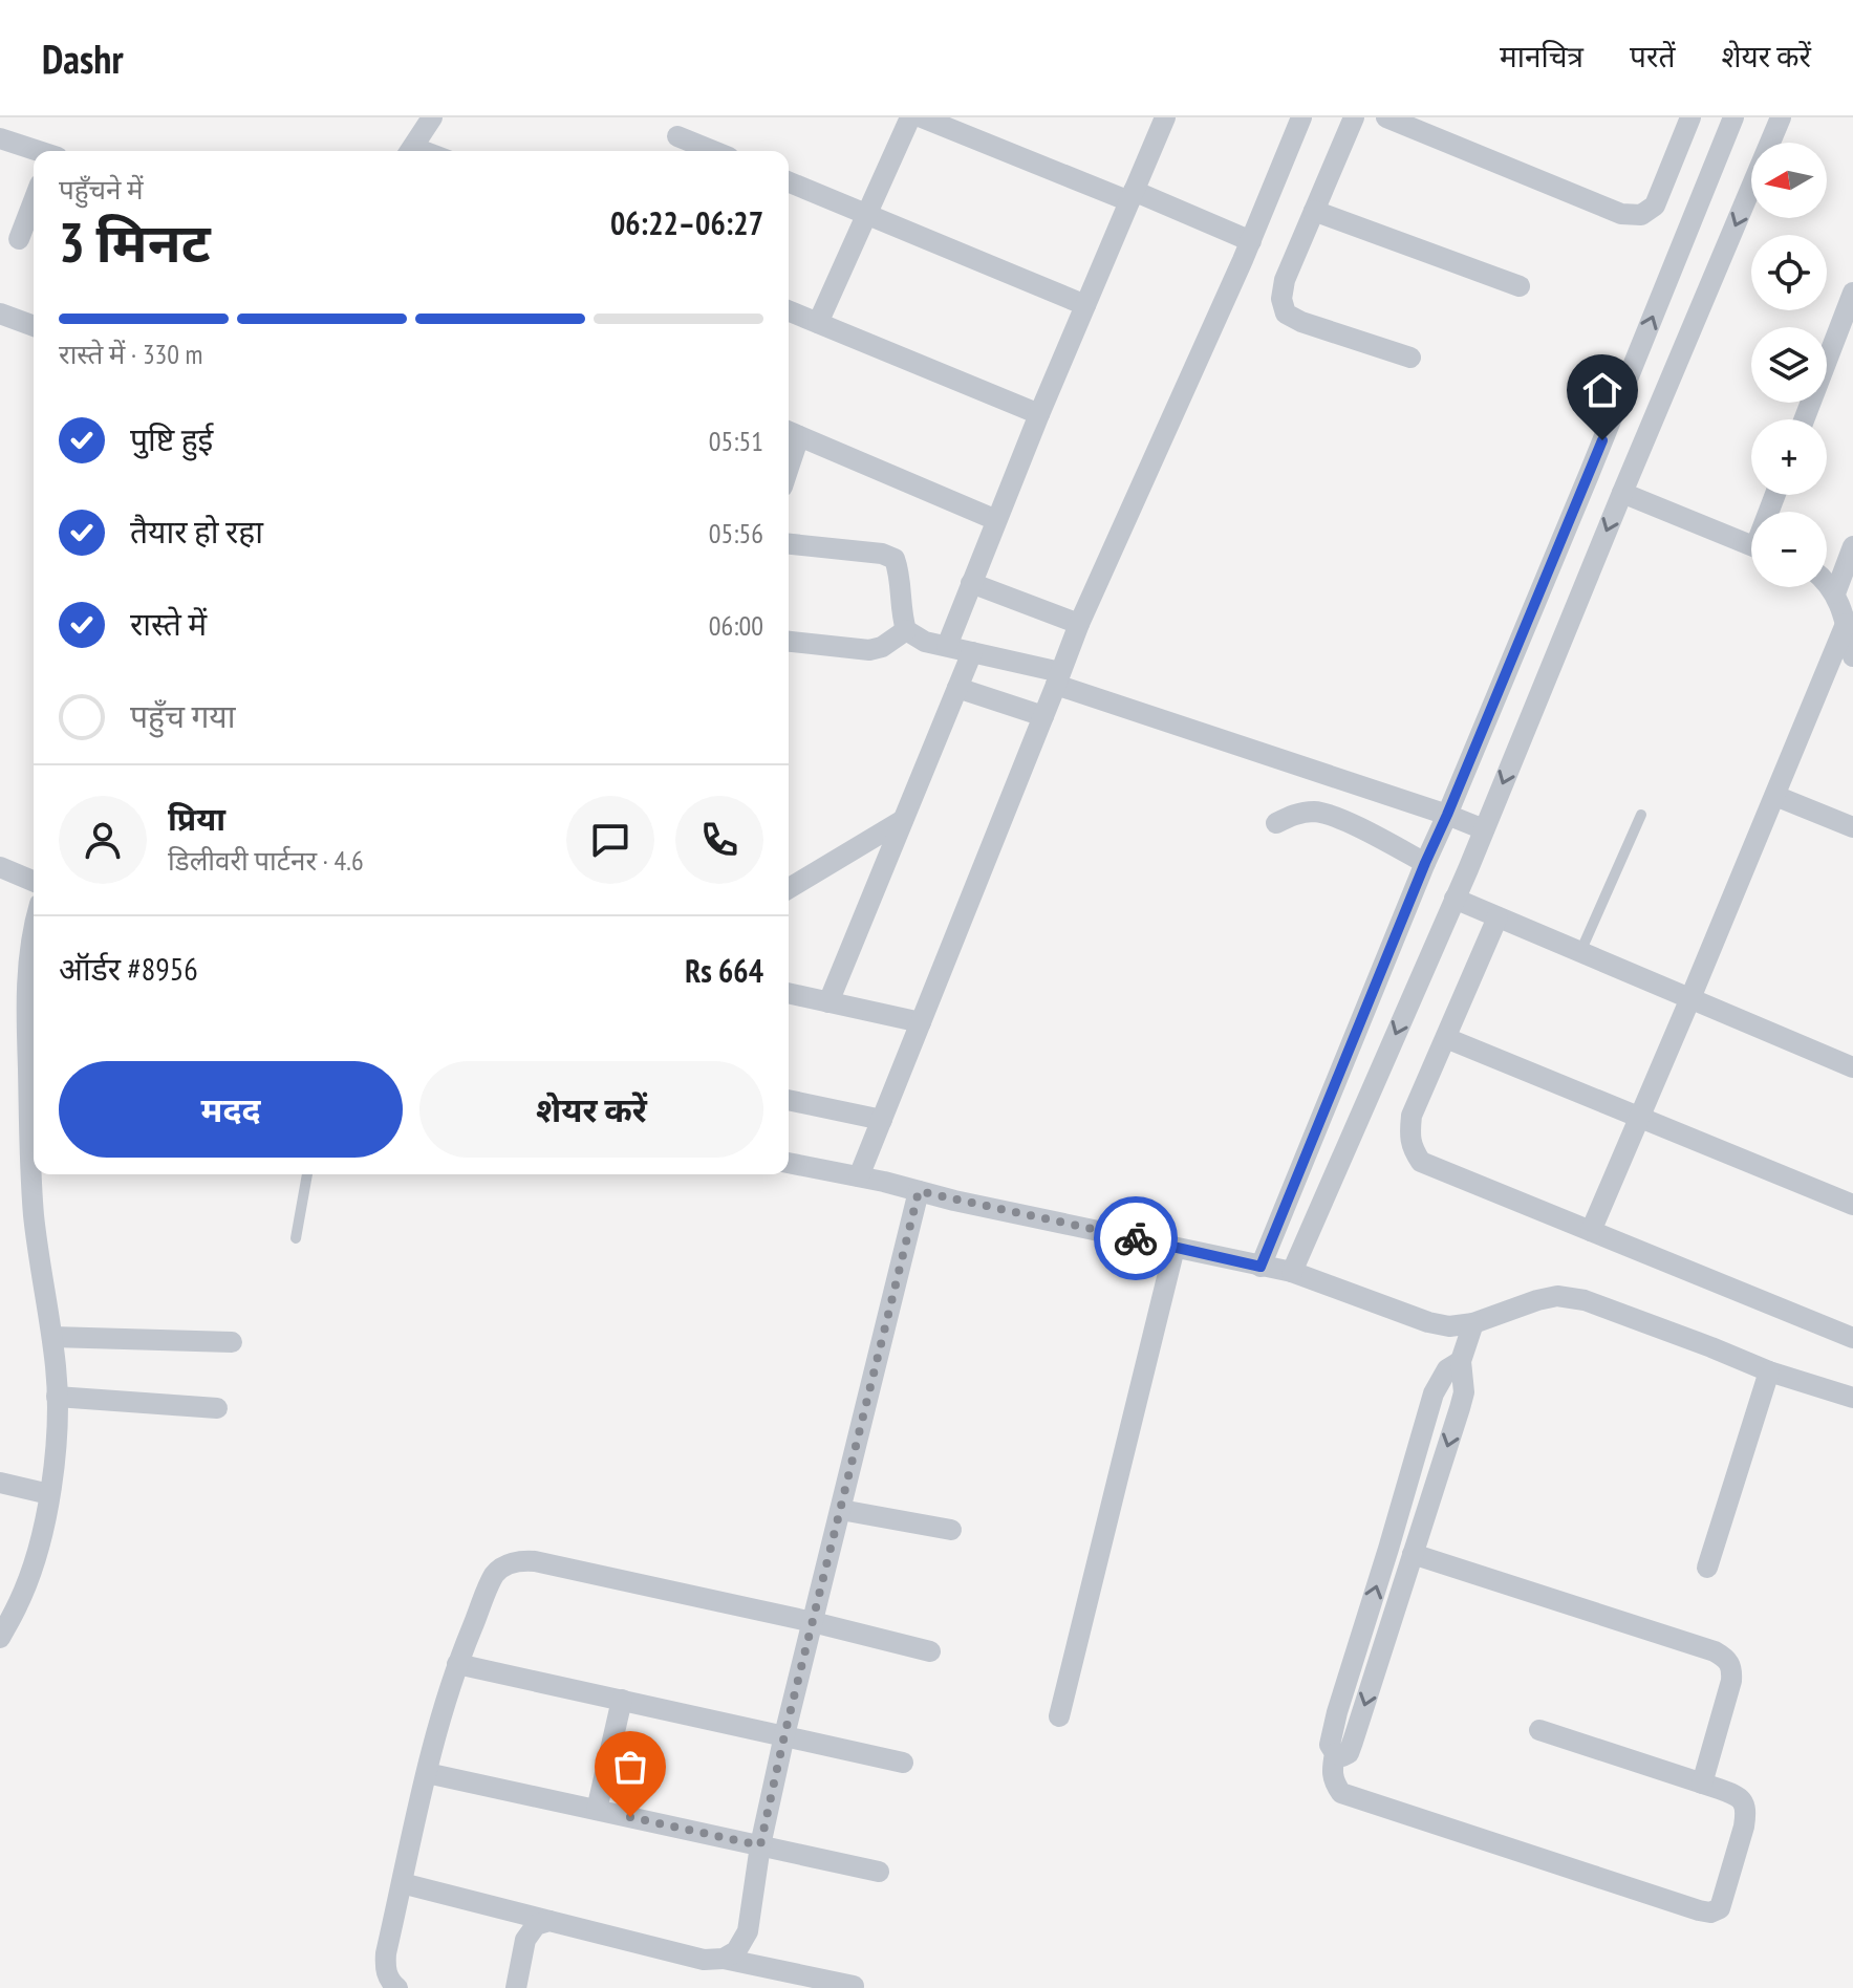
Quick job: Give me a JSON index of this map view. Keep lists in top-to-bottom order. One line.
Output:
{"north":"left","page":{"header":"Dashr","nav":["मानचित्र","परतें","शेयर करें"],"map_buttons":["+","−"],"heading":["3 मिनट","पहुँचने में","06:22–06:27"],"panel":["प्रिया","डिलीवरी पार्टनर · 4.6","ऑर्डर #8956","Rs 664"],"bar":"रास्ते में · 330 m","list":[["पुष्टि हुई","05:51"],["तैयार हो रहा","05:56"],["रास्ते में","06:00"],"पहुँच गया"],"buttons":["मदद","शेयर करें"]}}
